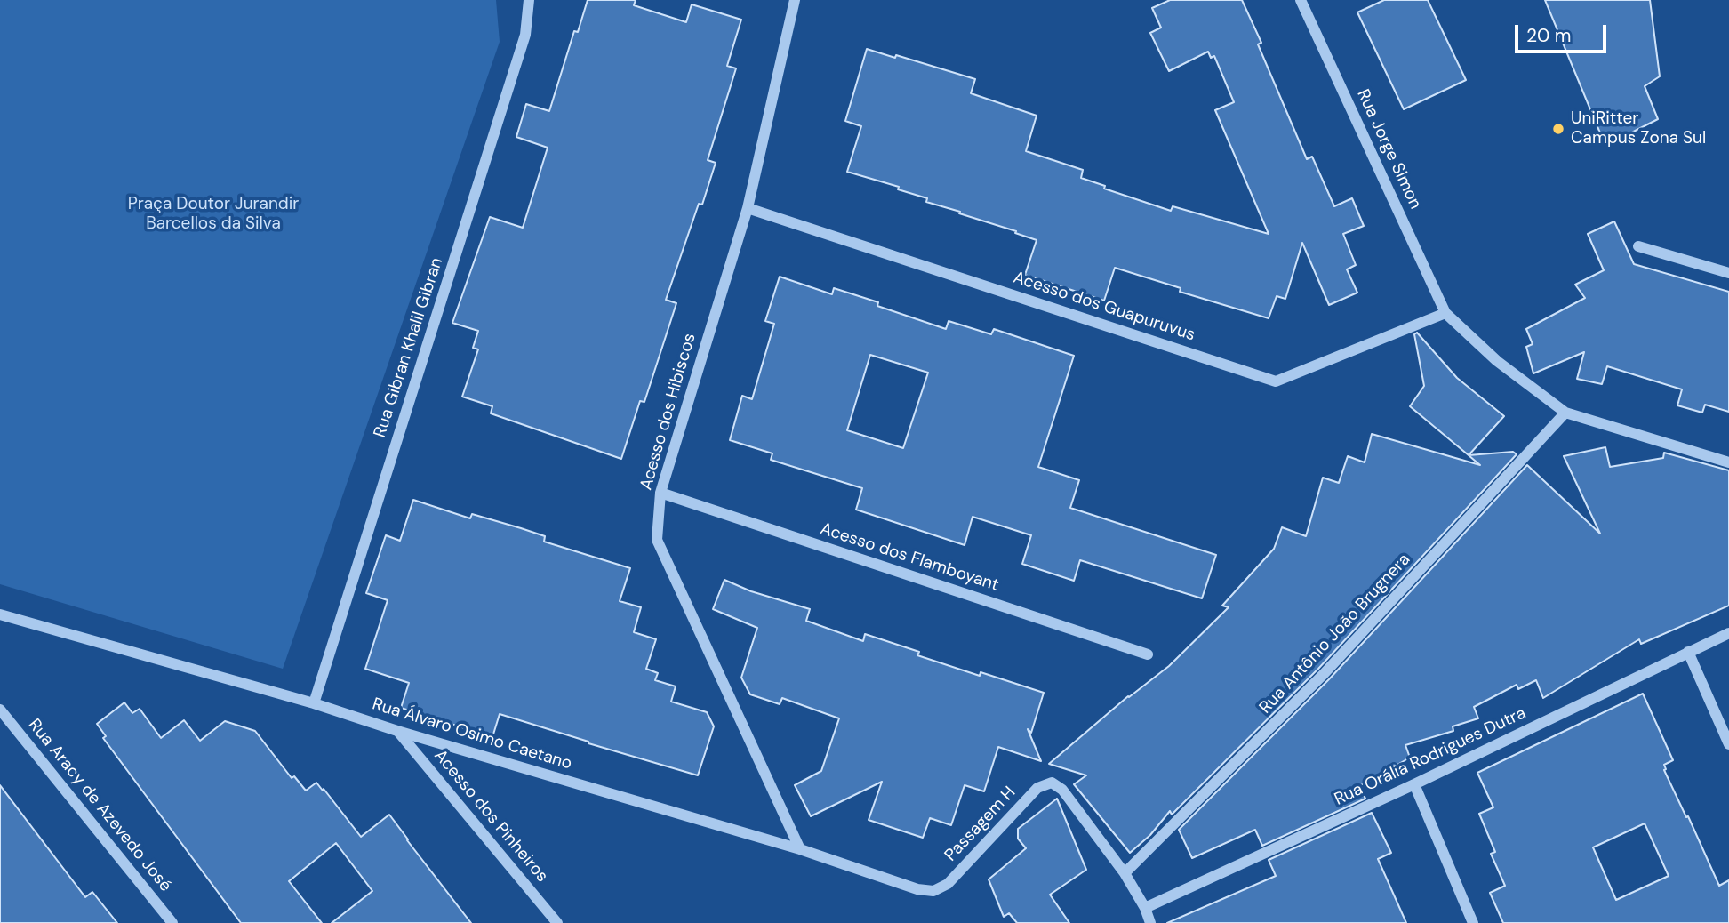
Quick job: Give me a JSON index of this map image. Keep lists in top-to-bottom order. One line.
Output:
{"streets":{"street":["Rua Jorge Simon","Acesso dos Guapuruvus","Rua Gibran Khalil Gibran","Acesso dos Hibiscos","Acesso dos Flamboyant","Rua Antônio João Brugnera","Rua Álvaro Osimo Caetano","Rua Orália Rodrigues Dutra","Rua Aracy de Azevedo José","Acesso dos Pinheiros","Passagem H"]},"crossings":[["Rua Jorge Simon","Acesso dos Guapuruvus"],["Acesso dos Guapuruvus","Acesso dos Hibiscos"],["Rua Gibran Khalil Gibran","Rua Álvaro Osimo Caetano"],["Acesso dos Hibiscos","Acesso dos Flamboyant"],["Acesso dos Hibiscos","Rua Álvaro Osimo Caetano"],["Rua Antônio João Brugnera","Passagem H"],["Rua Álvaro Osimo Caetano","Acesso dos Pinheiros"],["Rua Álvaro Osimo Caetano","Passagem H"]],"parks":["Praça Doutor Jurandir Barcellos da Silva"],"places":["UniRitter Campus Zona Sul"],"scale_bar":"20 m"}
